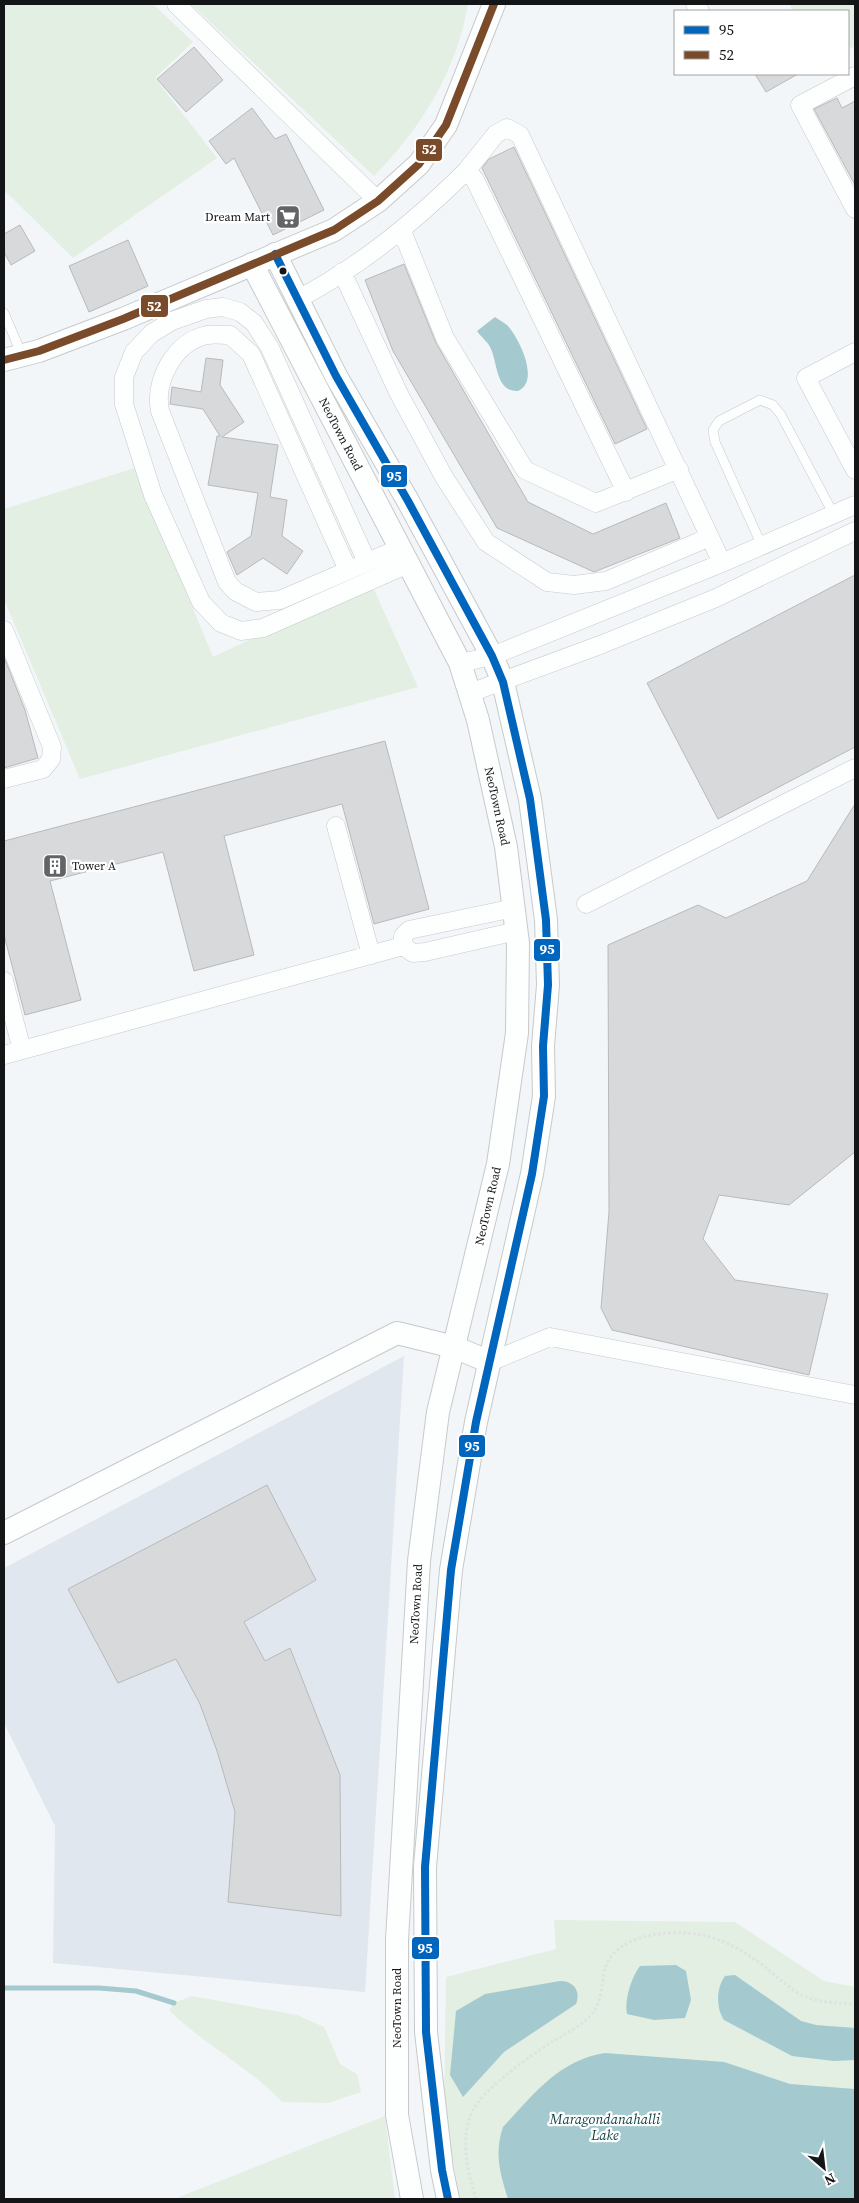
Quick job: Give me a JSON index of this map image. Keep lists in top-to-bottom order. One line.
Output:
{"streets":{"street":["NeoTown Road"]},"water":["Maragondanahalli Lake"],"places":{"supermarket":["Dream Mart"],"building":["Tower A"]},"lines":["transit line 52","transit line 95"],"legend":["95","52"],"north":"bottom right"}
